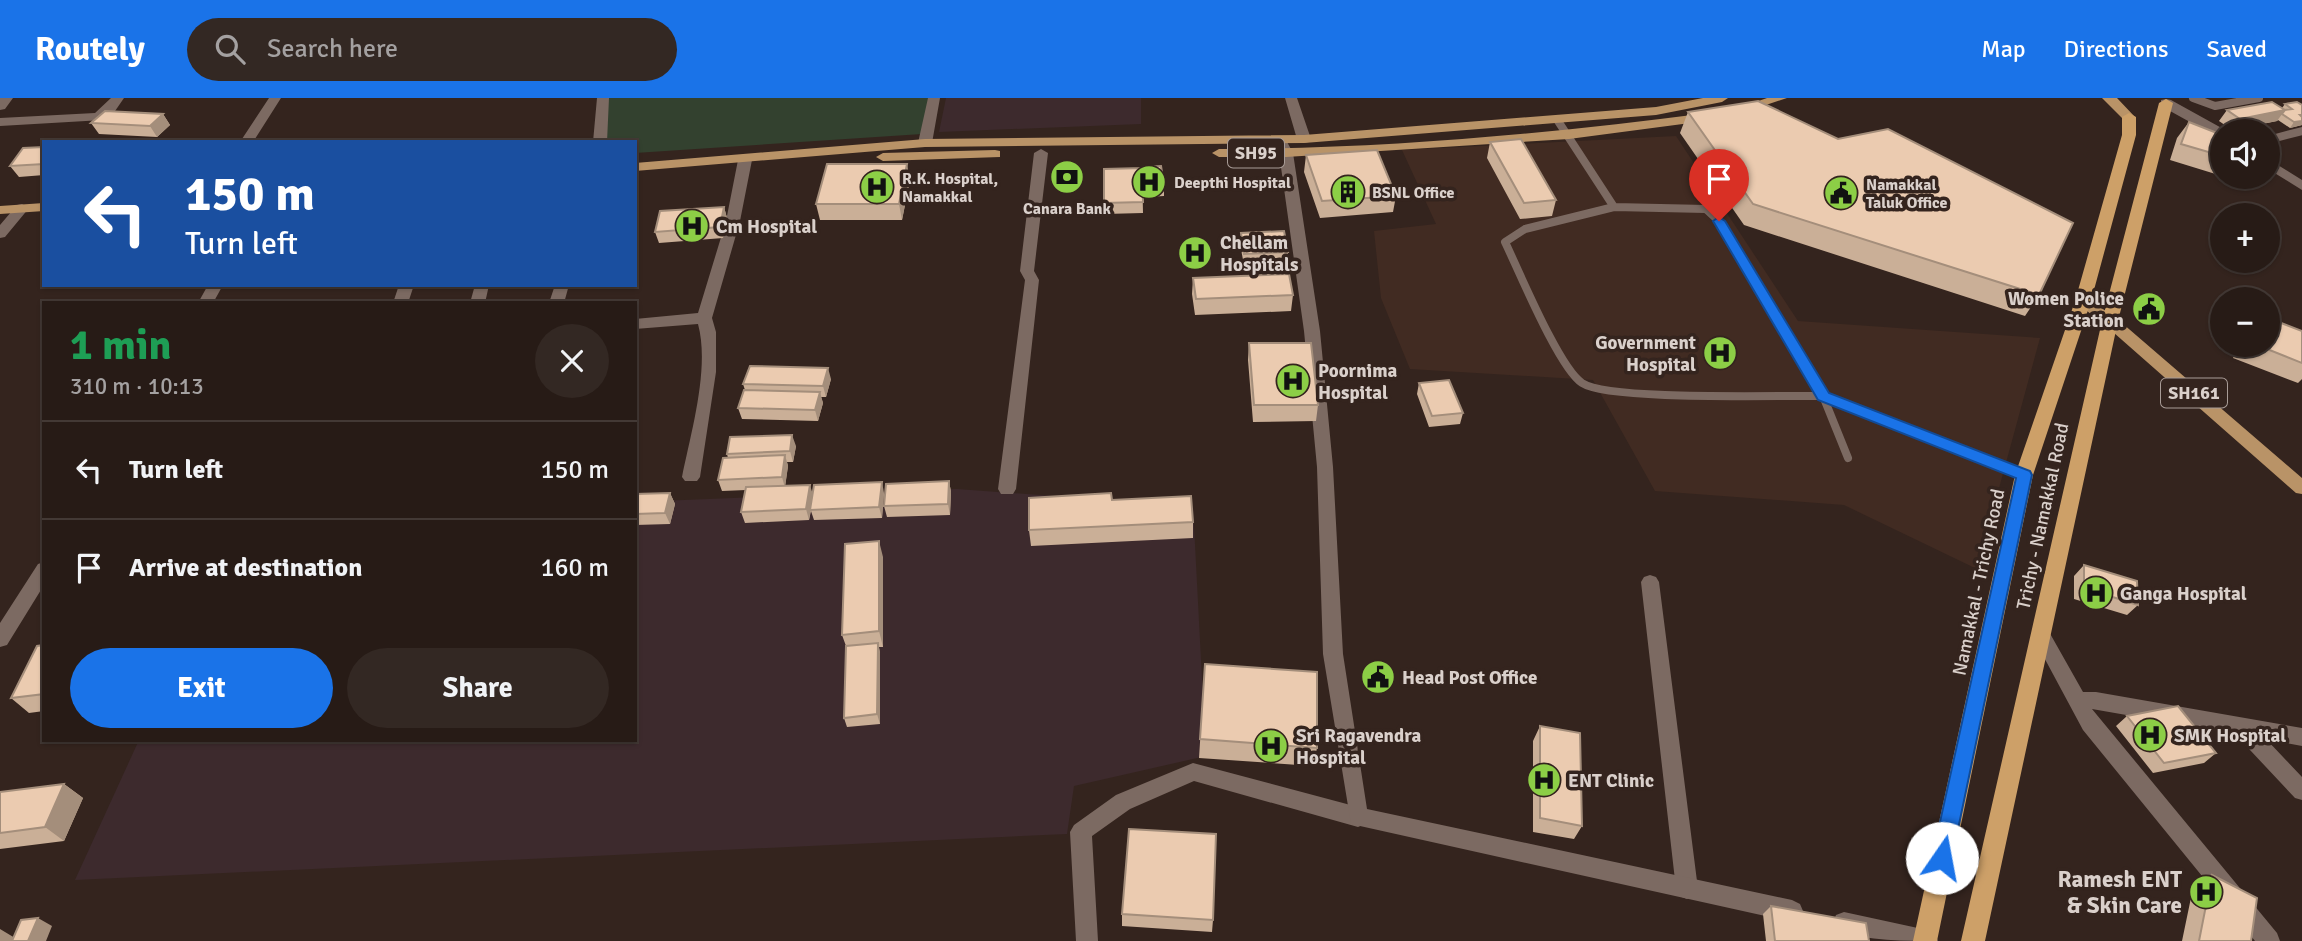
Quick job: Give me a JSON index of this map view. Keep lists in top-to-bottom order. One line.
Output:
{"streets":{"highway":["Trichy - Namakkal Road","Namakkal - Trichy Road"],"main road":["SH95","SH161"]},"crossings":[["SH161","Trichy - Namakkal Road"],["SH161","Namakkal - Trichy Road"]],"places":{"bank":["Canara Bank"],"hospital":["Deepthi Hospital","R.K. Hospital, Namakkal","Cm Hospital","Chellam Hospitals","Government Hospital","Poornima Hospital","Ganga Hospital","SMK Hospital","Sri Ragavendra Hospital","ENT Clinic","Ramesh ENT & Skin Care"],"building":["BSNL Office"],"public building":["Namakkal Taluk Office","Women Police Station","Head Post Office"]},"page":{"header":"Routely","search":"Search here","nav":["Map","Directions","Saved"],"map_buttons":["+","−"],"turn":["150 m","Turn left"],"heading":["1 min","310 m · 10:13"],"list":[{"name":"Turn left","value":"150 m"},{"name":"Arrive at destination","value":"160 m"}],"buttons":["Exit","Share"]}}
